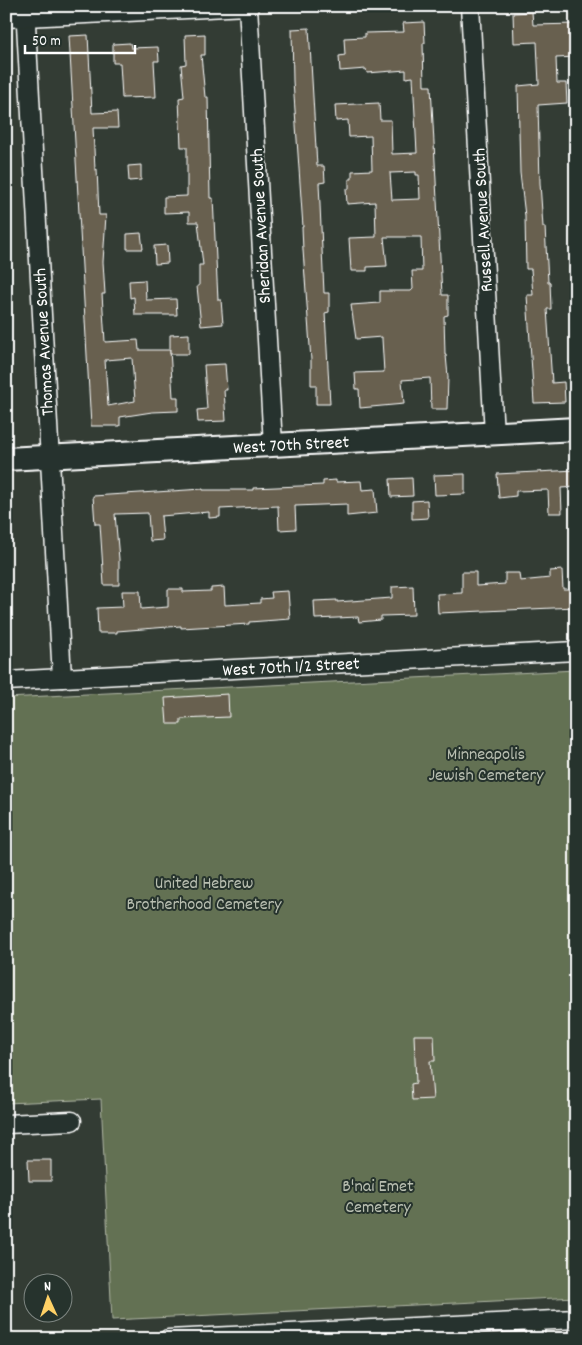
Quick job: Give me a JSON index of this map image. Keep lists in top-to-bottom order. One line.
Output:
{"streets":{"street":["Russell Avenue South","Sheridan Avenue South","Thomas Avenue South","West 70th Street","West 70th 1/2 Street"]},"crossings":[["Russell Avenue South","West 70th Street"],["Sheridan Avenue South","West 70th Street"],["Thomas Avenue South","West 70th Street"],["Thomas Avenue South","West 70th 1/2 Street"]],"parks":["Minneapolis Jewish Cemetery","United Hebrew Brotherhood Cemetery","B'nai Emet Cemetery"],"scale_bar":"50 m","north":"top"}
